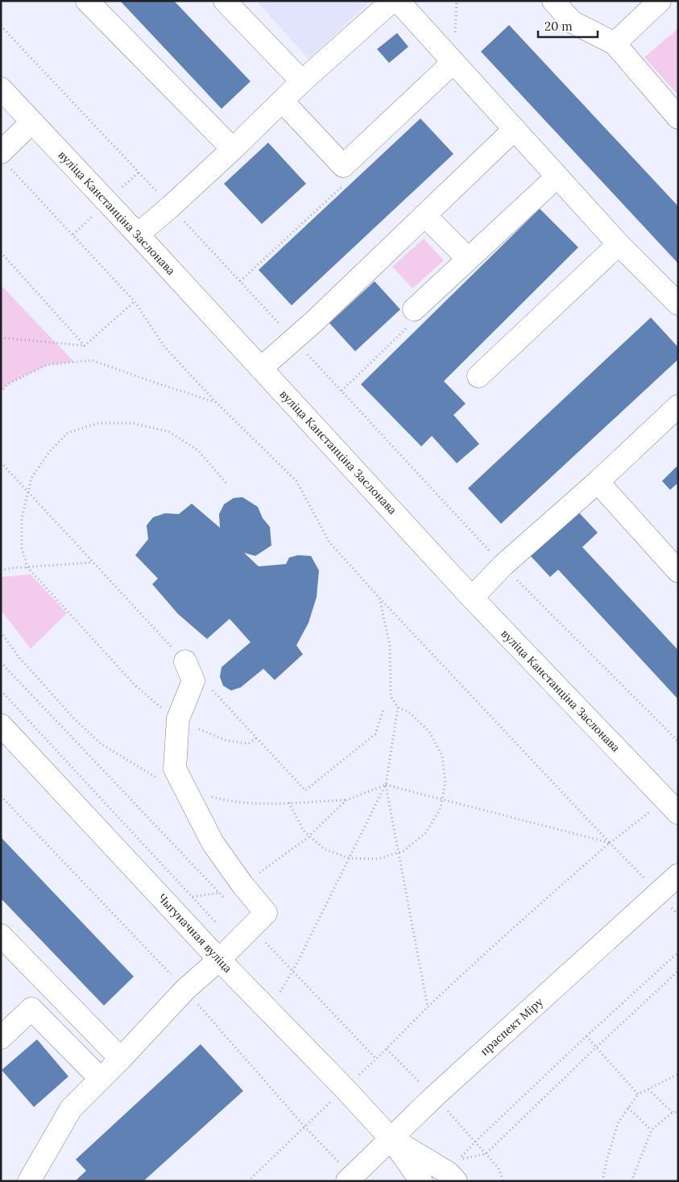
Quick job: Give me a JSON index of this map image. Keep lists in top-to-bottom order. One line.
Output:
{"streets":{"main road":["вуліца Канстанціна Заслонава","Чыгуначная вуліца","праспект Міру"]},"crossings":[["Чыгуначная вуліца","праспект Міру"]],"scale_bar":"20 m"}
